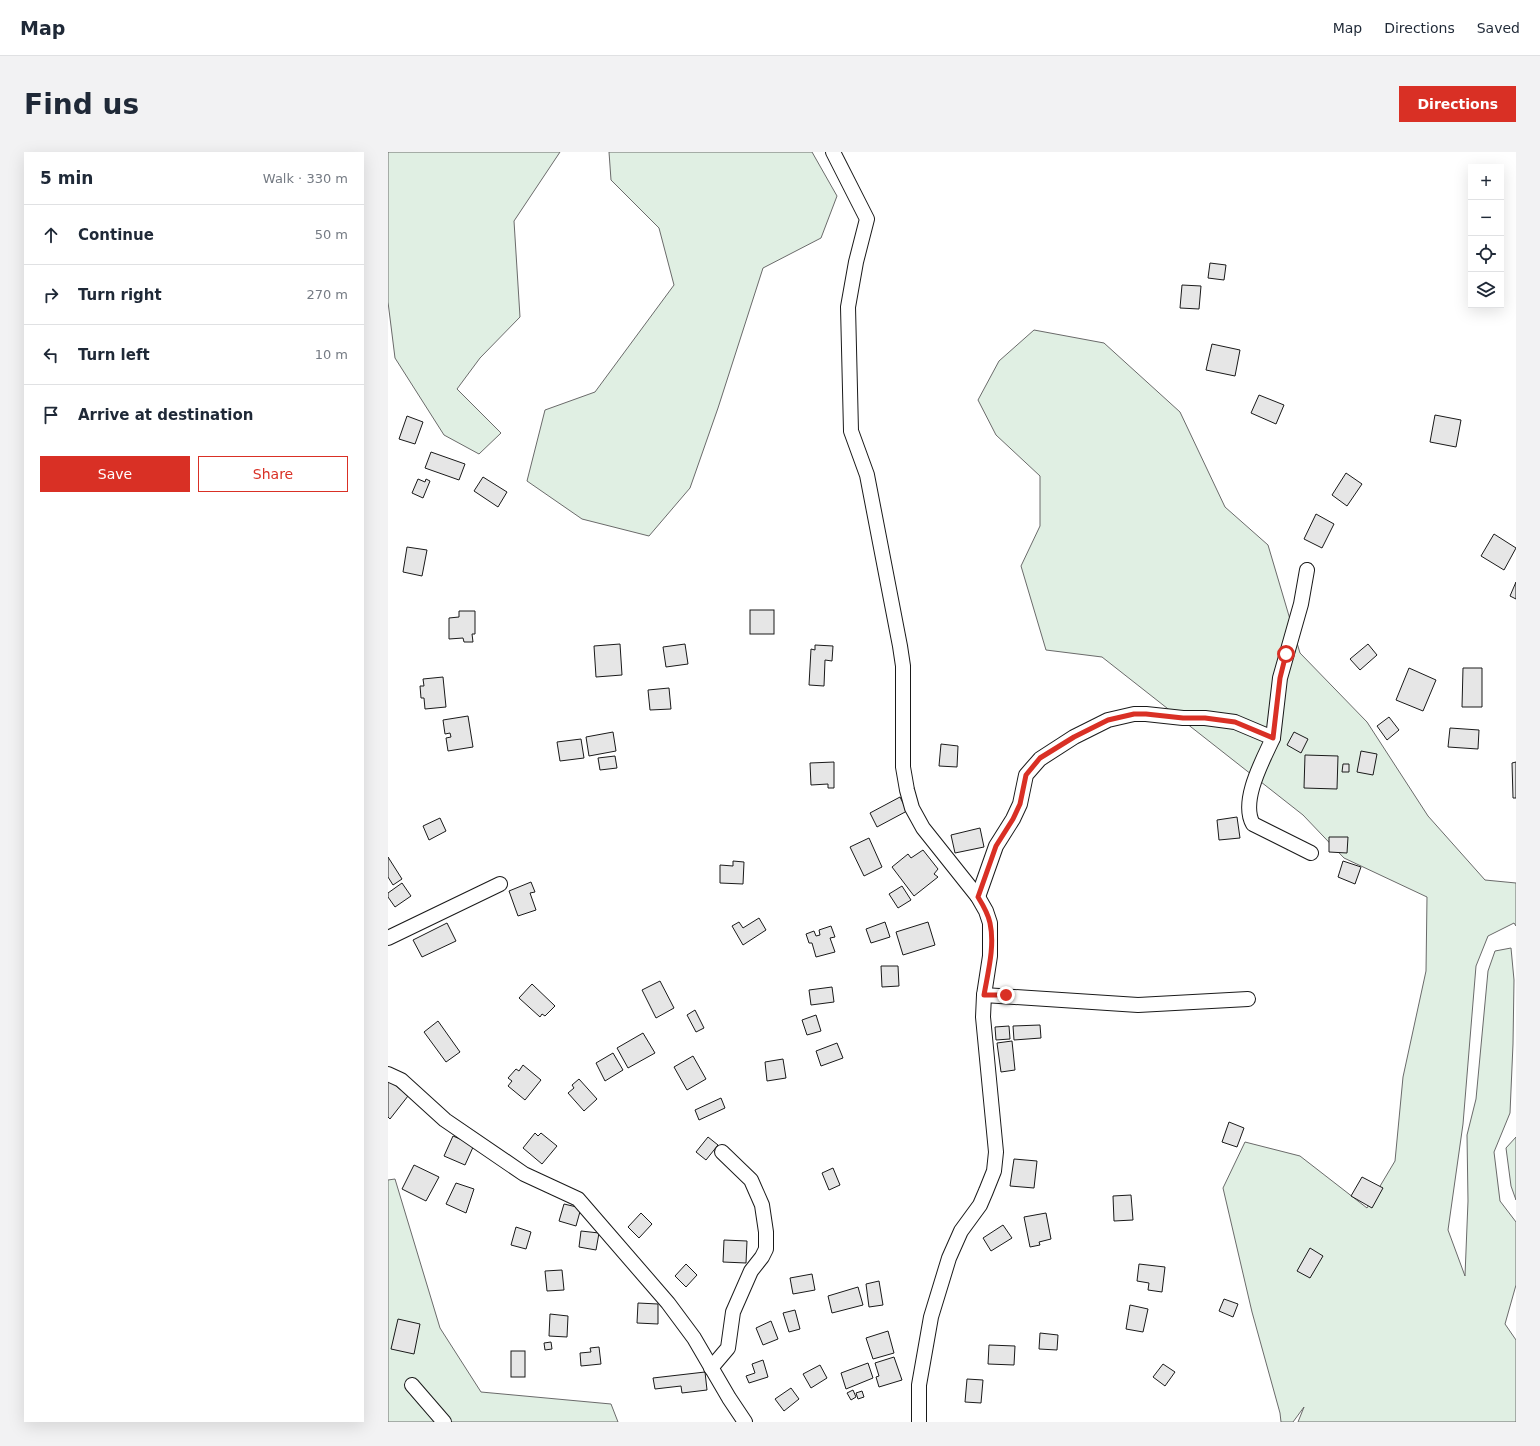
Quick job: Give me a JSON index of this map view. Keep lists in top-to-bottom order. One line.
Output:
{"page":{"header":"Map","nav":["Map","Directions","Saved"],"buttons":["Directions",["Save","Share"]],"title":"Find us","heading":["5 min","Walk · 330 m"],"map_buttons":["+","−"],"list":[["Continue","50 m"],["Turn right","270 m"],["Turn left","10 m"],"Arrive at destination"]}}
